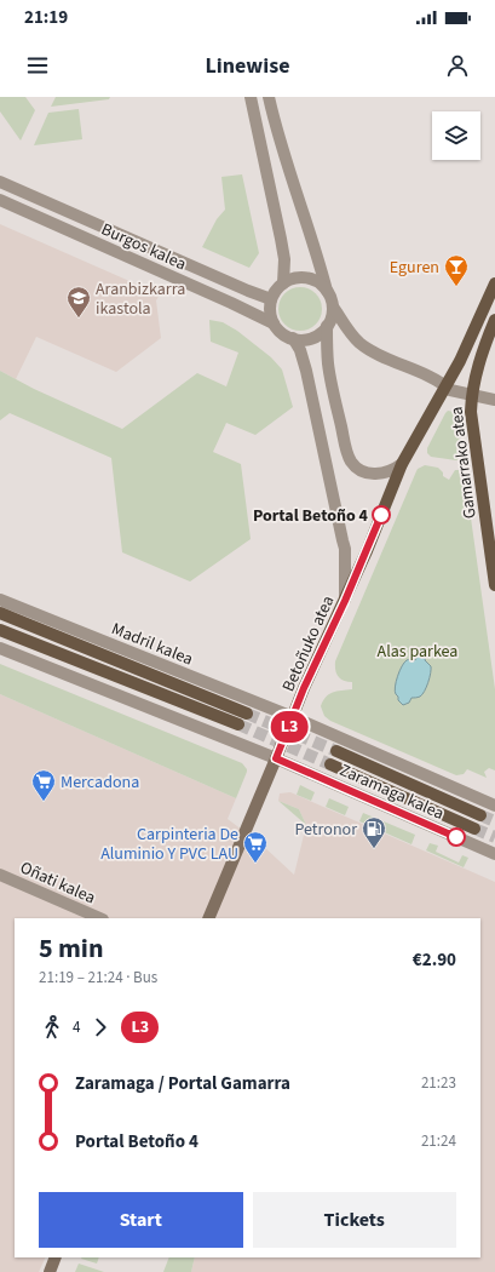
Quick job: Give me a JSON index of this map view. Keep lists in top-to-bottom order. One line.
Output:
{"streets":{"main road":["Gamarrako atea","Madril kalea","Betoñuko atea","Zaramaga kalea"],"street":["Burgos kalea","Oñati kalea"]},"crossings":[["Madril kalea","Betoñuko atea"],["Madril kalea","Zaramaga kalea"],["Betoñuko atea","Zaramaga kalea"]],"parks":["Alas parkea"],"places":{"bar":["Eguren"],"school or university":["Aranbizkarra ikastola"],"other":["Portal Betoño 4"],"supermarket":["Mercadona","Carpinteria De Aluminio Y PVC LAU"],"fuel station":["Petronor"]},"lines":["bus line L3"],"page":{"status":"21:19","header":"Linewise","on_map":"L3","heading":["5 min","21:19 – 21:24 · Bus","€2.90"],"legs":["4","L3"],"list":[{"name":"Zaramaga / Portal Gamarra","value":"21:23"},{"name":"Portal Betoño 4","value":"21:24"}],"buttons":["Start","Tickets"]}}
